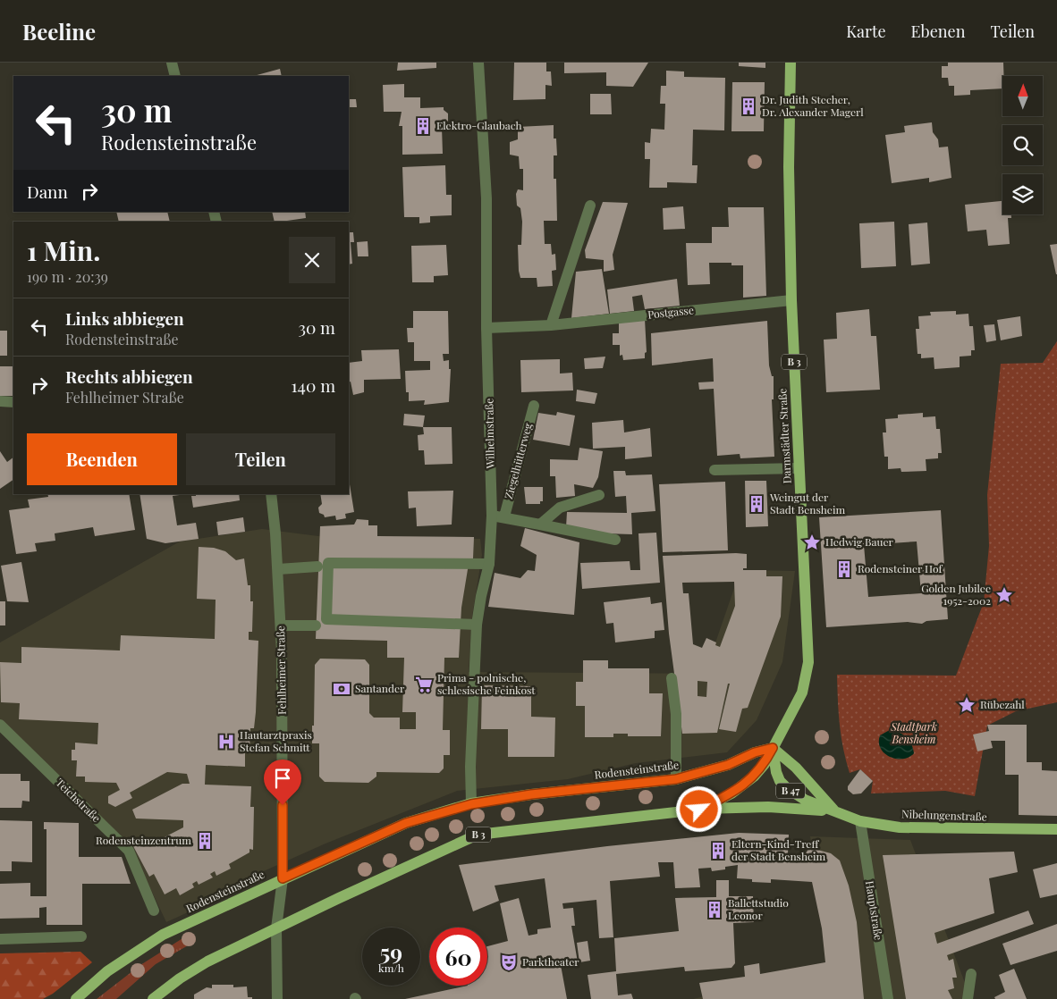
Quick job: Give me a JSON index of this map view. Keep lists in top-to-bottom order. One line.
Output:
{"streets":{"main road":["B 3","Darmstädter Straße","Rodensteinstraße","B 47","Nibelungenstraße"],"street":["Postgasse","Wilhelmstraße","Ziegelhütterweg","Fehlheimer Straße","Teichstraße","Hauptstraße"]},"crossings":[["Postgasse","Wilhelmstraße"],["Postgasse","Darmstädter Straße"],["B 3","Darmstädter Straße"],["B 3","Fehlheimer Straße"],["B 3","Rodensteinstraße"],["B 3","B 47"],["B 3","Nibelungenstraße"],["Wilhelmstraße","Rodensteinstraße"],["Darmstädter Straße","Rodensteinstraße"],["Darmstädter Straße","Nibelungenstraße"],["Fehlheimer Straße","Rodensteinstraße"],["Rodensteinstraße","Nibelungenstraße"],["B 47","Nibelungenstraße"],["Nibelungenstraße","Hauptstraße"]],"parks":["Stadtpark Bensheim"],"places":{"building":["Dr. Judith Stecher, Dr. Alexander Magerl","Elektro-Glaubach","Weingut der Stadt Bensheim","Rodensteiner Hof","Rodensteinzentrum","Eltern-Kind-Treff der Stadt Bensheim","Ballettstudio Leonor"],"place":["Hedwig Bauer","Golden Jubilee 1952-2002","Rübezahl"],"supermarket":["Prima - polnische, schlesische Feinkost"],"bank":["Santander"],"hospital":["Hautarztpraxis Stefan Schmitt"],"theatre":["Parktheater"]},"north":"top","page":{"header":"Beeline","nav":["Karte","Ebenen","Teilen"],"turn":["30 m","Rodensteinstraße"],"then":"Dann","heading":["1 Min.","190 m · 20:39"],"list":[{"name":"Links abbiegen","note":"Rodensteinstraße","value":"30 m"},{"name":"Rechts abbiegen","note":"Fehlheimer Straße","value":"140 m"}],"buttons":["Beenden","Teilen"],"speed":"59 km/h","limit":"60"}}
